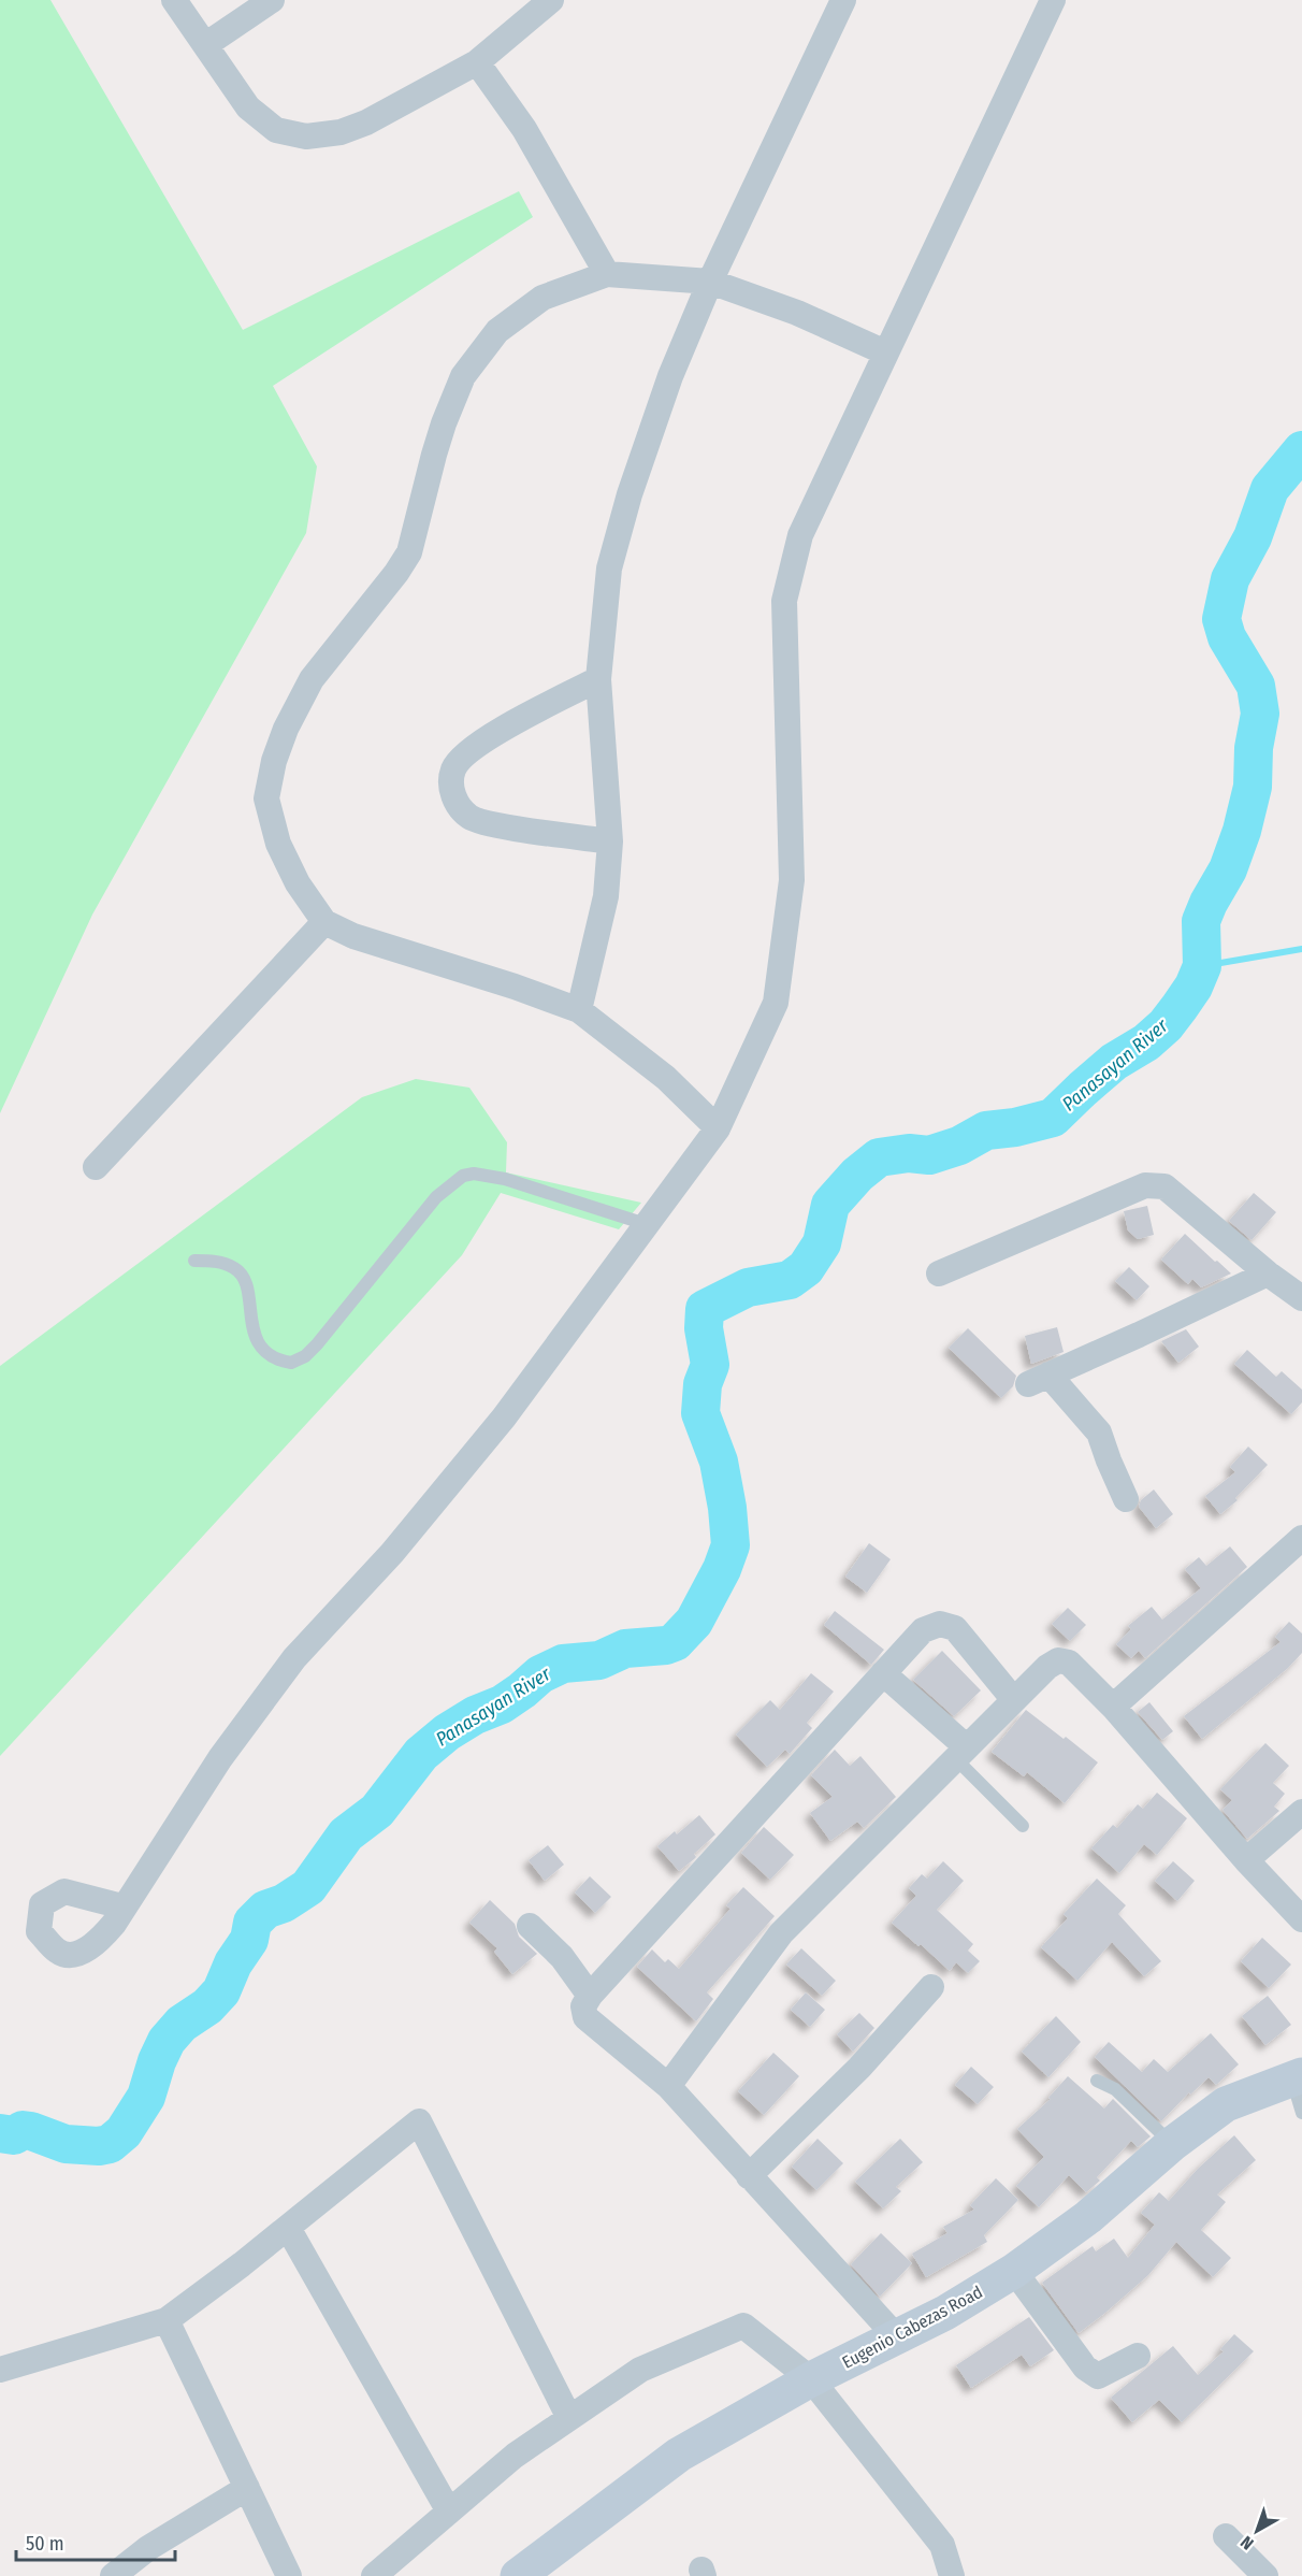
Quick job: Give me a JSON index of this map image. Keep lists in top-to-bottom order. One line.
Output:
{"streets":{"street":["Eugenio Cabezas Road"]},"water":["Panasayan River"],"scale_bar":"50 m","north":"bottom left"}
